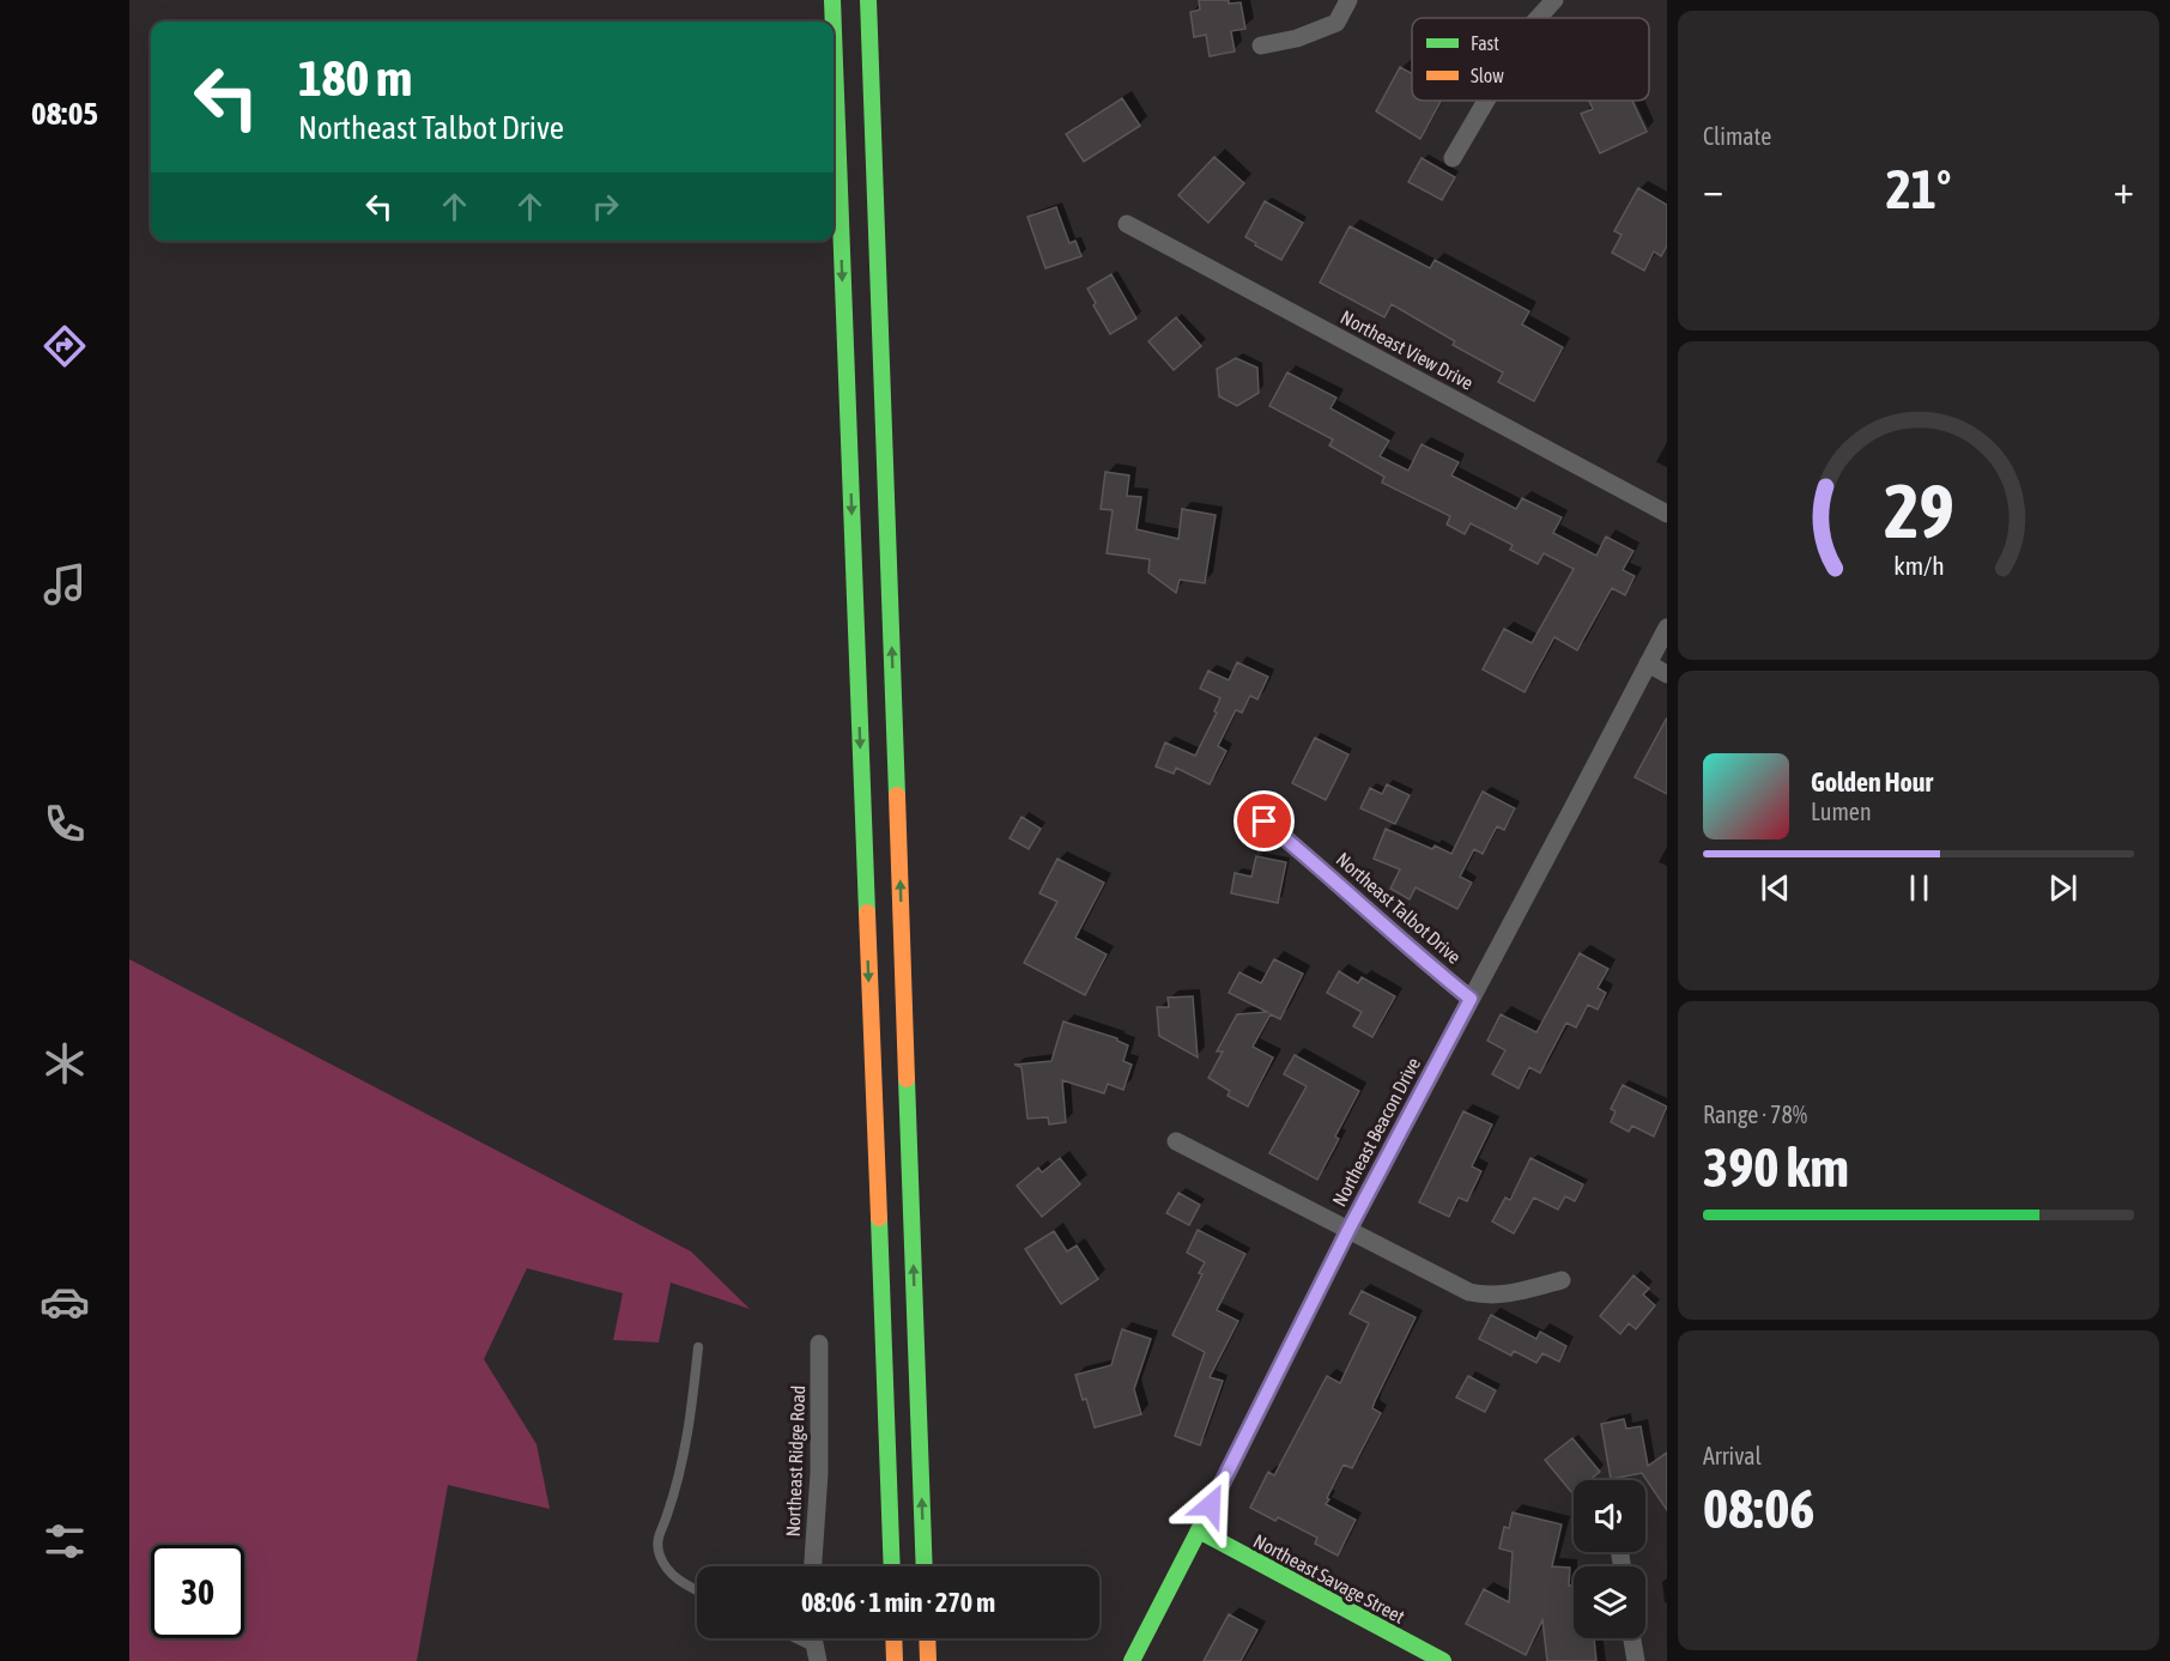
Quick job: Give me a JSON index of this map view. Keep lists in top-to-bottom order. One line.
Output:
{"streets":{"main road":["Northeast Beacon Drive","Northeast Savage Street"],"street":["Northeast View Drive","Northeast Talbot Drive","Northeast Ridge Road"]},"crossings":[["Northeast Talbot Drive","Northeast Beacon Drive"],["Northeast Beacon Drive","Northeast Savage Street"]],"legend":["Fast","Slow"],"page":{"tabs":"08:05","tile":["Climate",["Range · 78%","390 km"],["Arrival","08:06"]],"turn":["180 m","Northeast Talbot Drive"],"heat":["−","21°","+"],"song":["Golden Hour","Lumen"],"limit":"30","trip":"08:06 · 1 min · 270 m","gauge":["29","km/h"]}}
